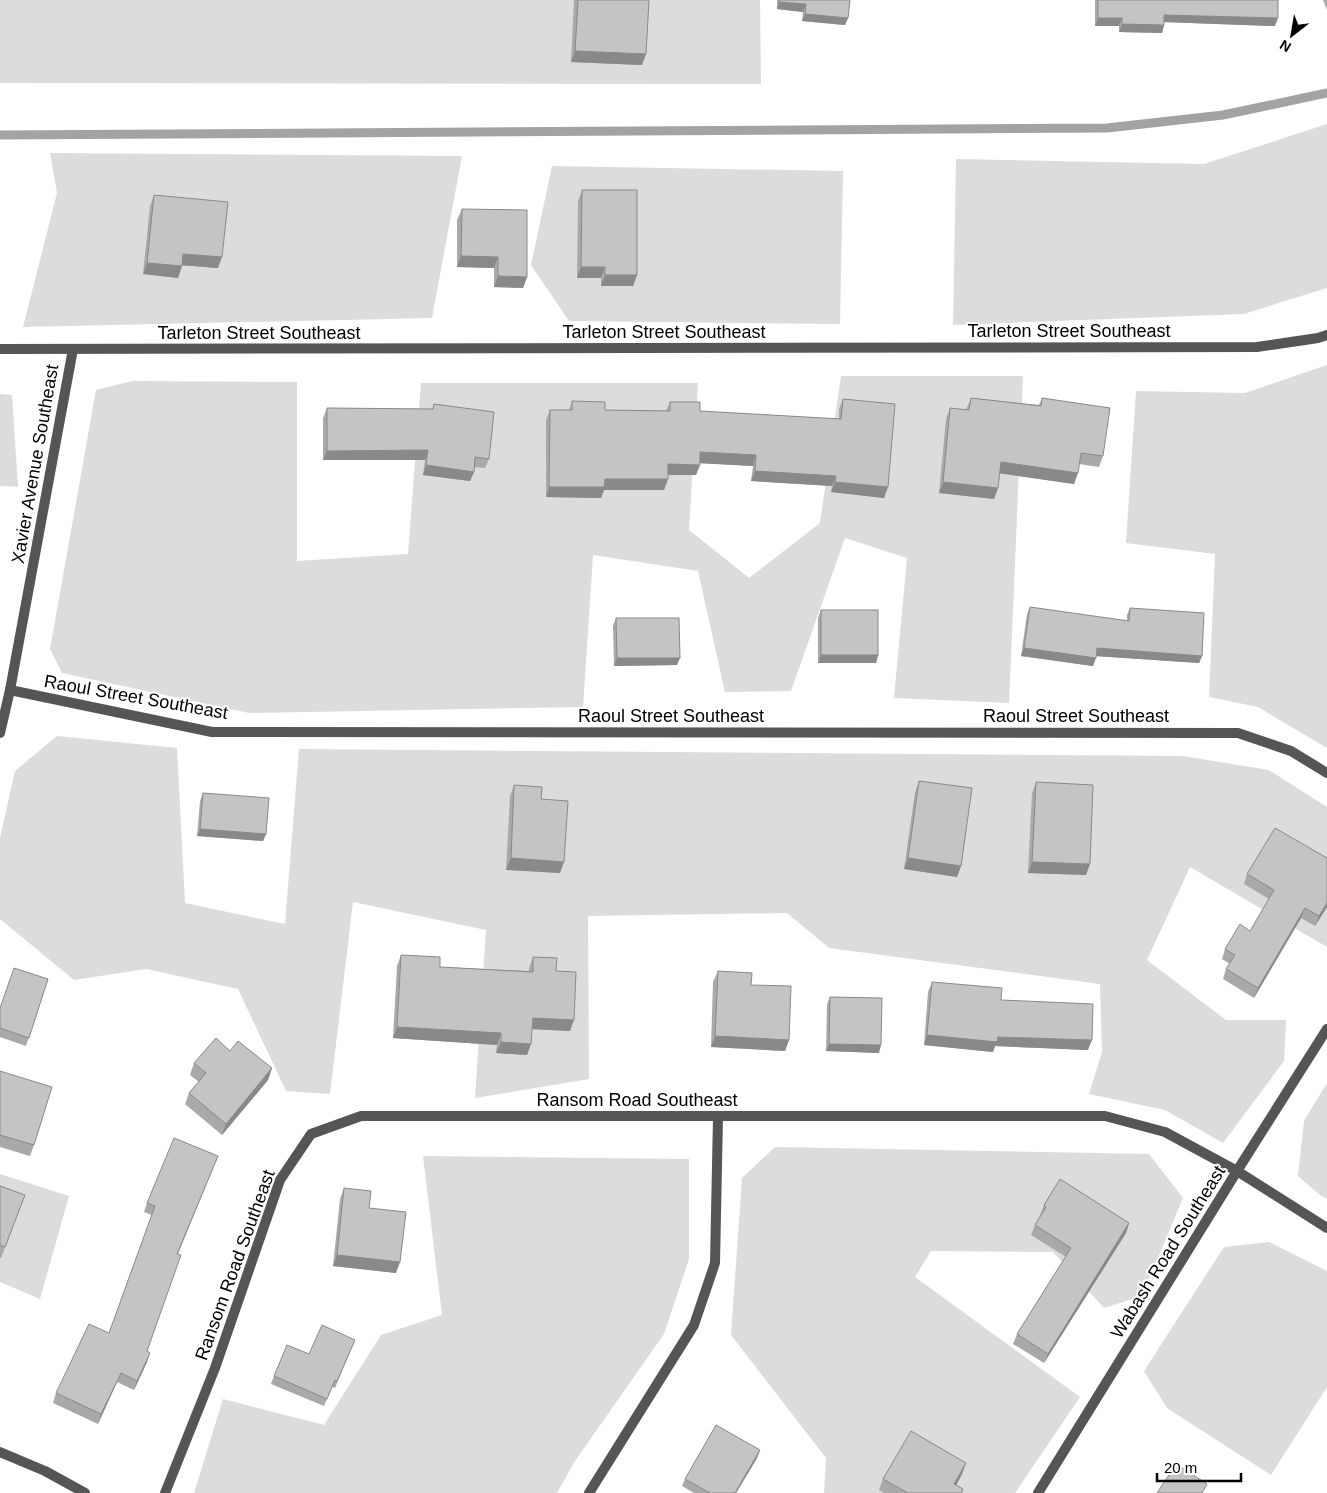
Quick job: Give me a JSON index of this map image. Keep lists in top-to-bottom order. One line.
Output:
{"streets":{"street":["Tarleton Street Southeast","Xavier Avenue Southeast","Raoul Street Southeast","Ransom Road Southeast","Wabash Road Southeast"]},"crossings":[["Tarleton Street Southeast","Xavier Avenue Southeast"],["Xavier Avenue Southeast","Raoul Street Southeast"],["Ransom Road Southeast","Wabash Road Southeast"]],"scale_bar":"20 m","north":"bottom left"}
